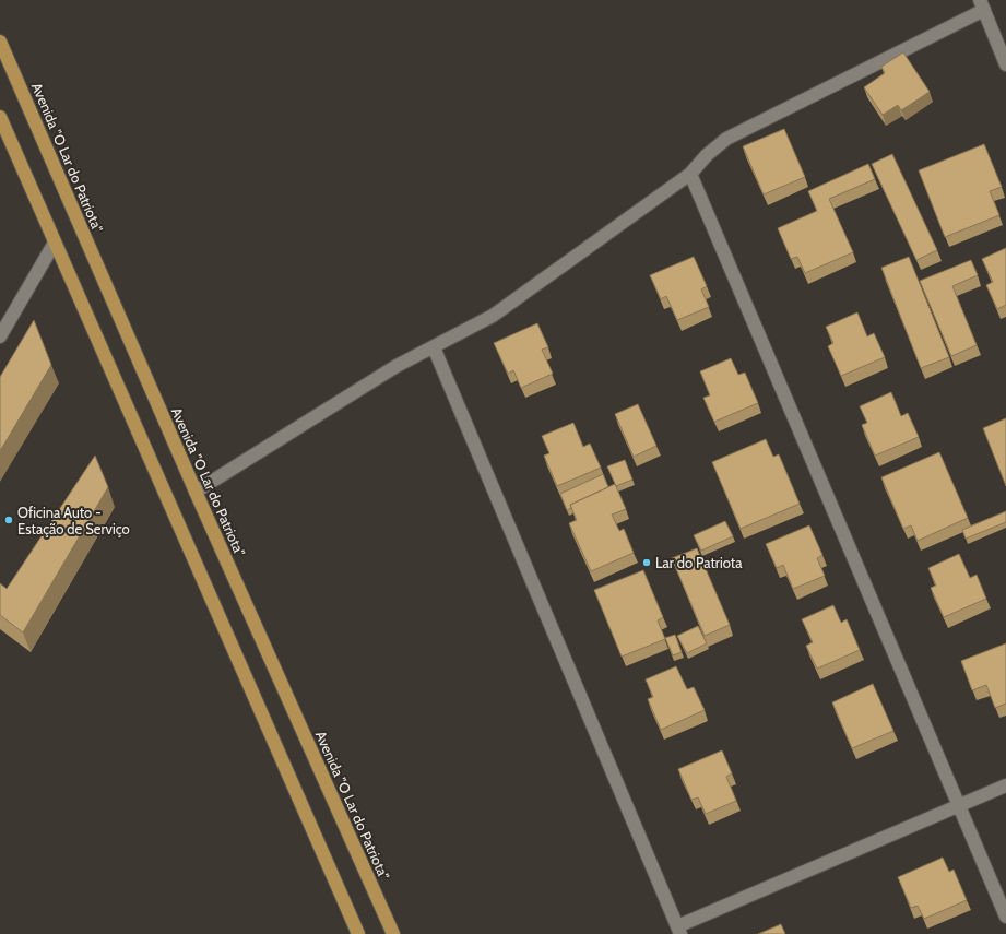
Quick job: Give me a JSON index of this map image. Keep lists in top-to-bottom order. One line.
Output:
{"streets":{"main road":["Avenida \"O Lar do Patriota\""]},"places":["Oficina Auto - Estação de Serviço","Lar do Patriota"]}
